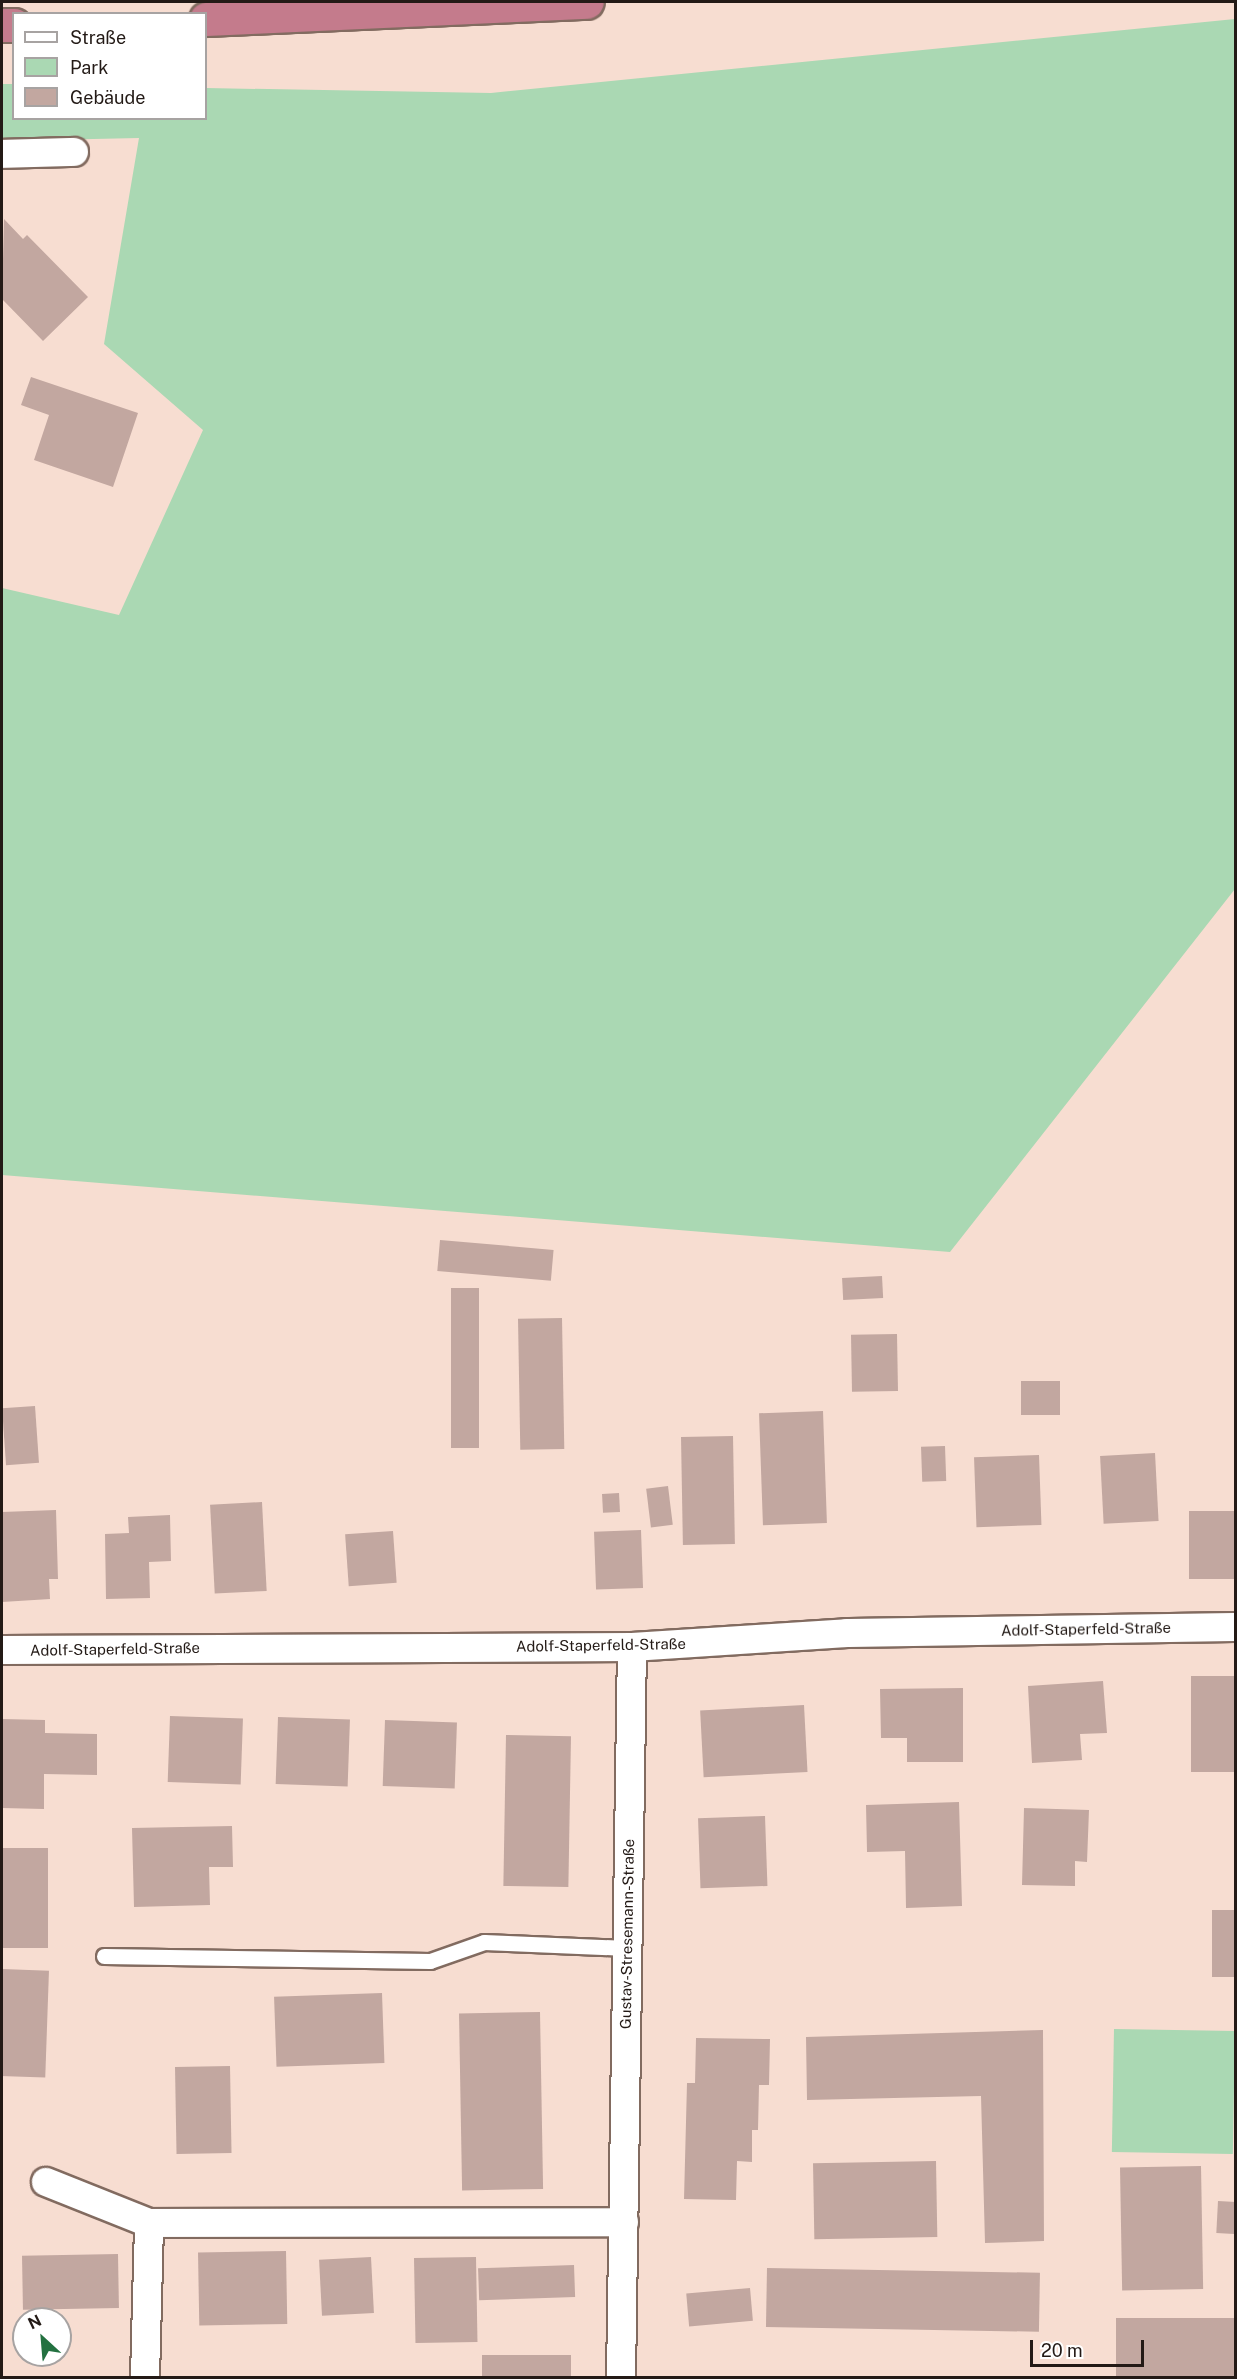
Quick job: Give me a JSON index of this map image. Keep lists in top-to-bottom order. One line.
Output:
{"streets":{"street":["Adolf-Staperfeld-Straße","Gustav-Stresemann-Straße"]},"crossings":[["Adolf-Staperfeld-Straße","Gustav-Stresemann-Straße"]],"legend":["Straße","Park","Gebäude"],"scale_bar":"20 m","north":"top left"}
